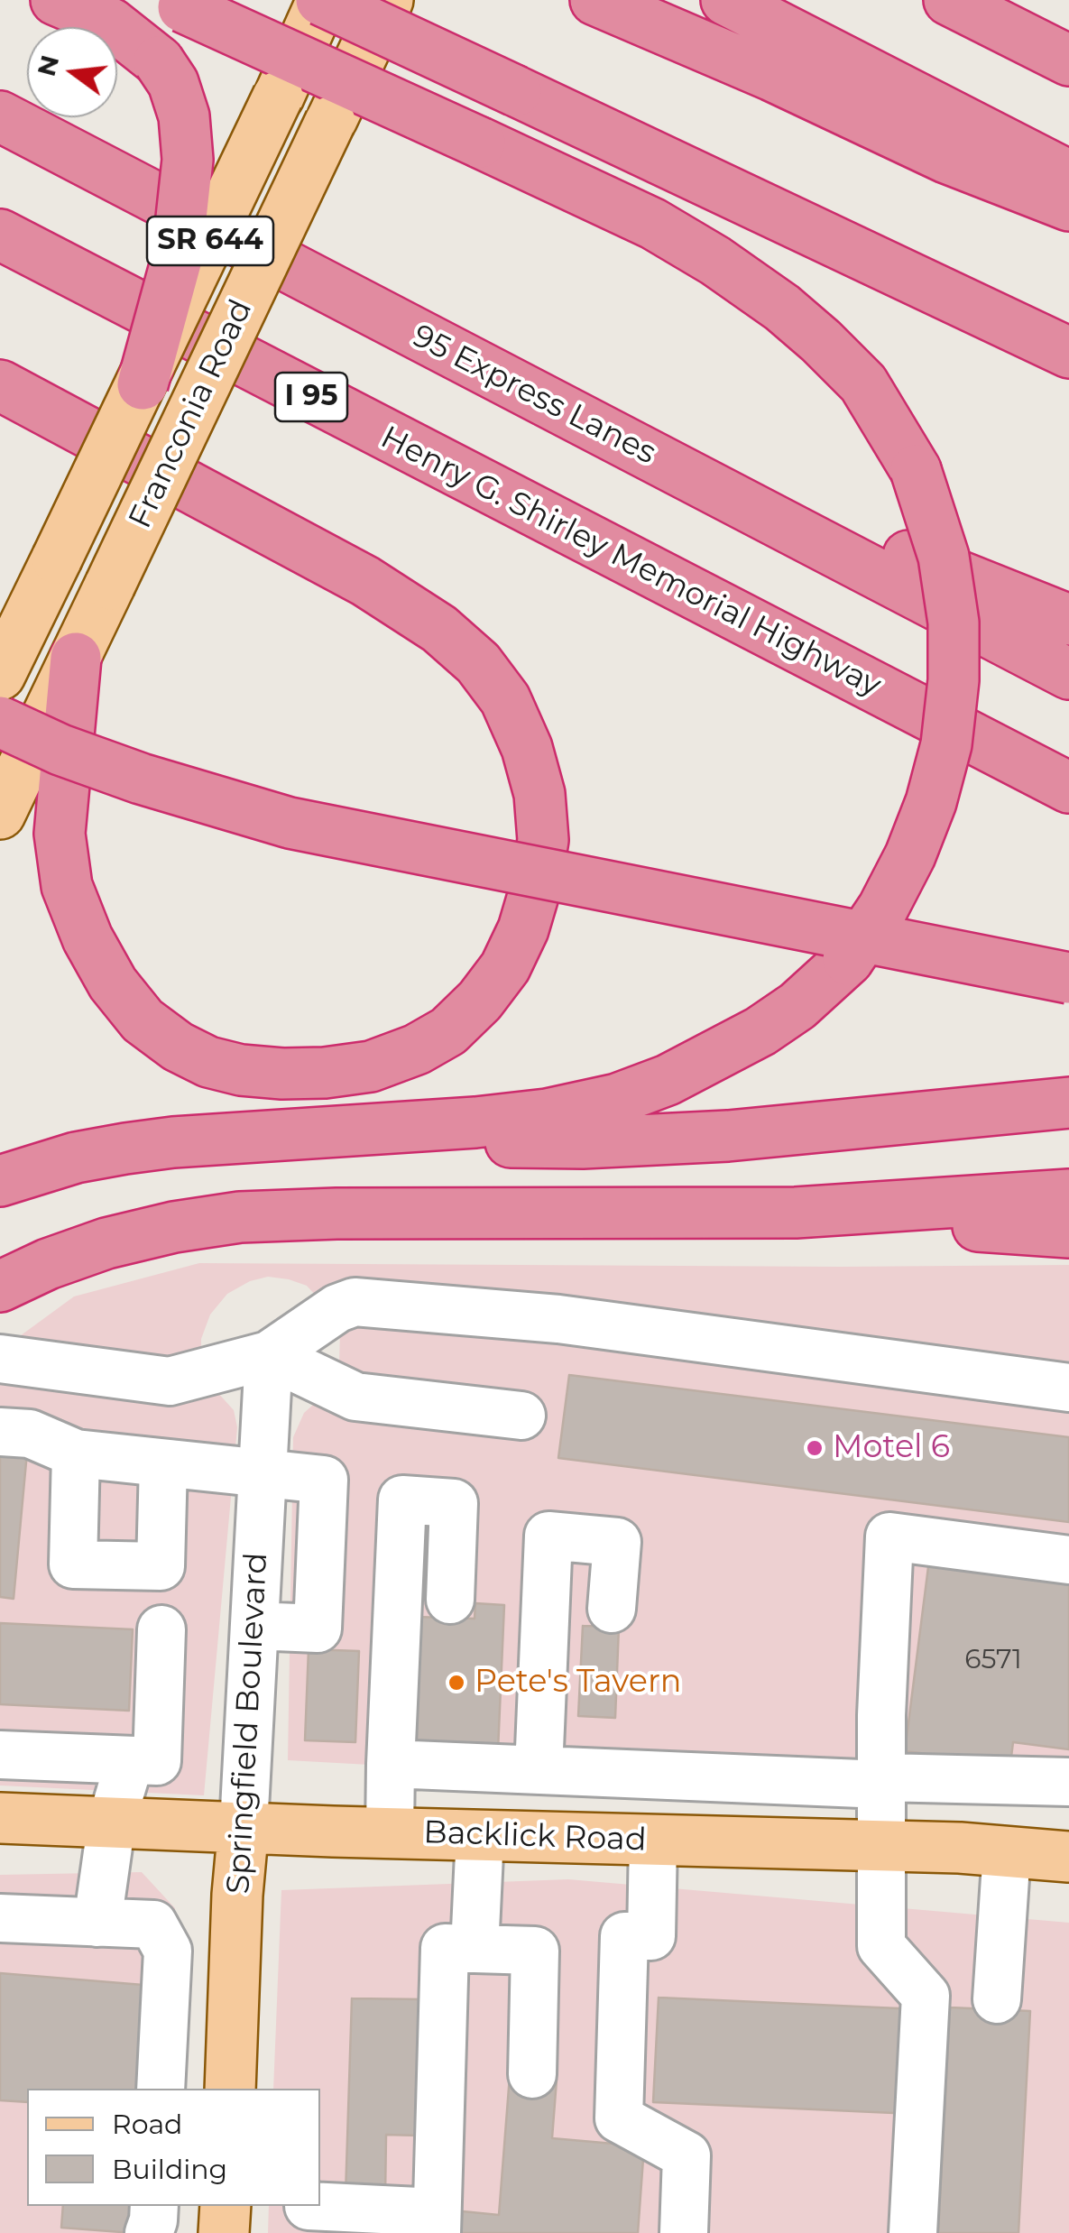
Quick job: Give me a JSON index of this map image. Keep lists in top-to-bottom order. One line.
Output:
{"streets":{"highway":["95 Express Lanes","I 95","Henry G. Shirley Memorial Highway"],"main road":["SR 644","Franconia Road","Springfield Boulevard","Backlick Road"]},"crossings":[["SR 644","Franconia Road"],["Springfield Boulevard","Backlick Road"]],"places":["Motel 6","Pete's Tavern"],"house_numbers":["6571"],"legend":["Road","Building"],"north":"left"}
